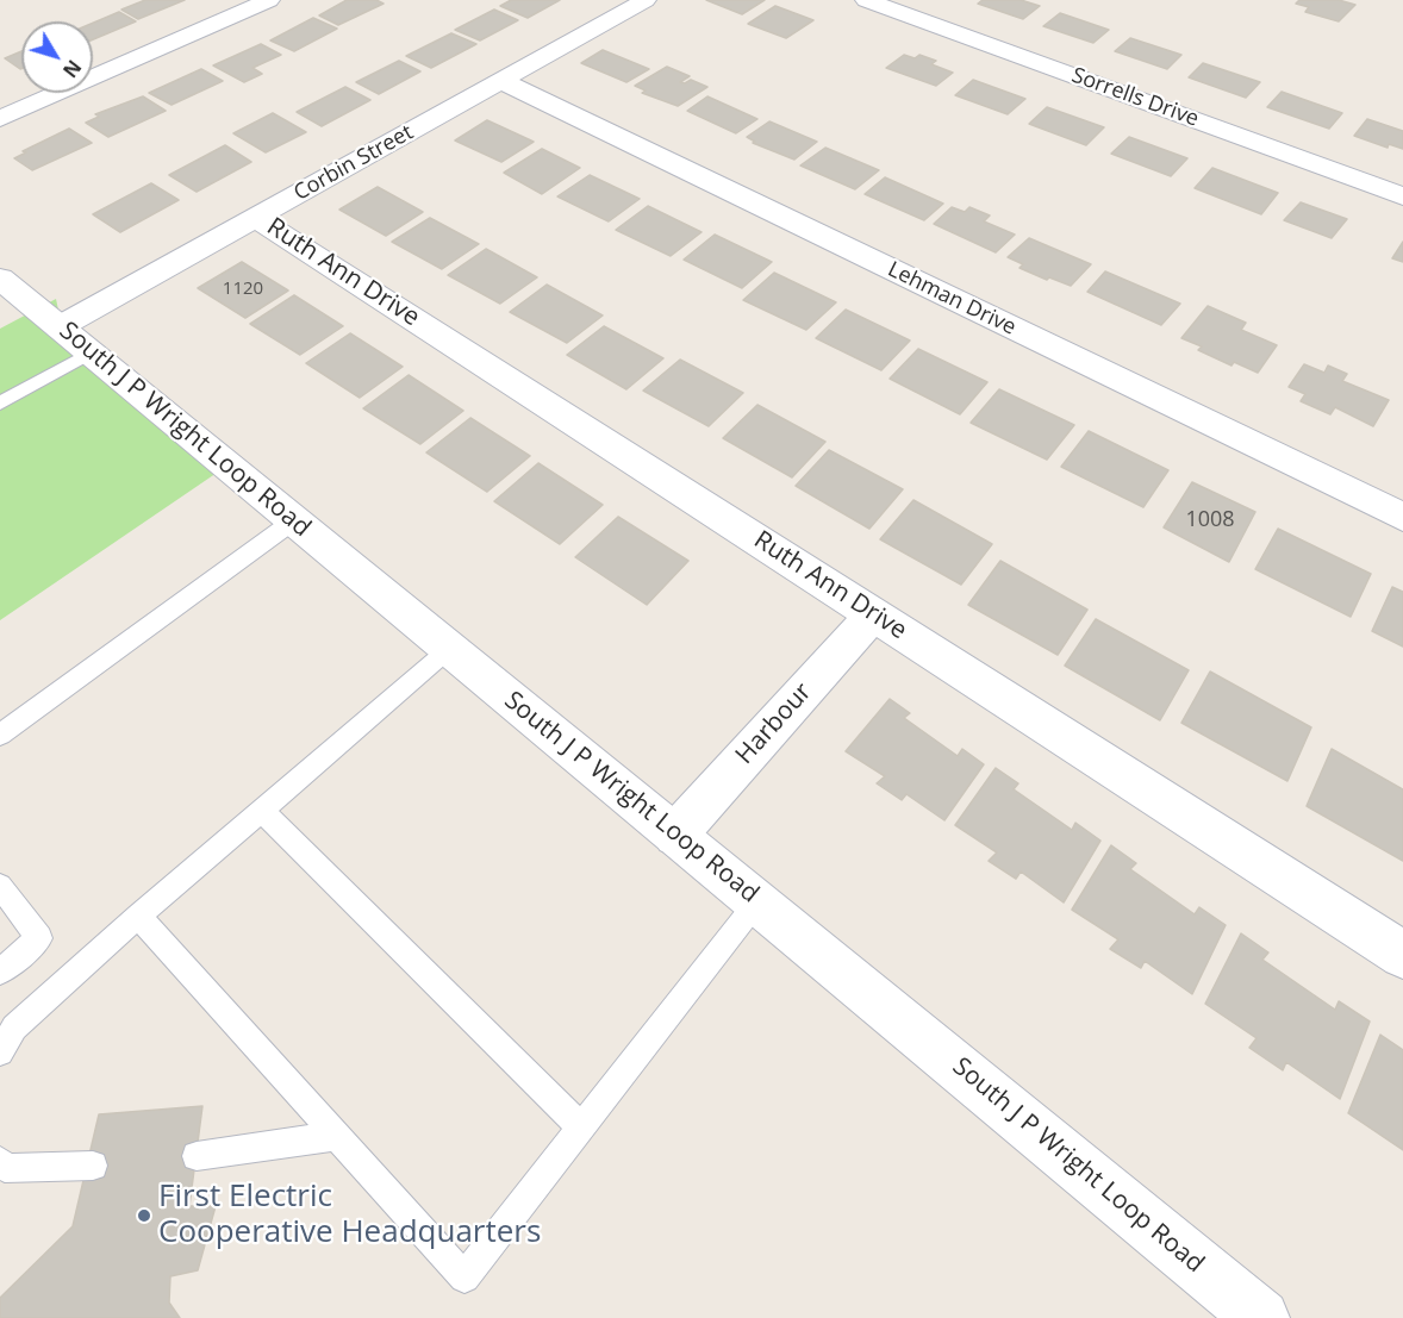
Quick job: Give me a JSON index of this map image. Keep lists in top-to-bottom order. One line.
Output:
{"streets":{"street":["Sorrells Drive","Corbin Street","Ruth Ann Drive","Lehman Drive","South J P Wright Loop Road","Harbour"]},"crossings":[["Corbin Street","Ruth Ann Drive"],["Corbin Street","Lehman Drive"],["Corbin Street","South J P Wright Loop Road"],["Ruth Ann Drive","Harbour"],["South J P Wright Loop Road","Harbour"]],"places":["First Electric Cooperative Headquarters"],"house_numbers":["1120","1008"],"north":"bottom right"}
